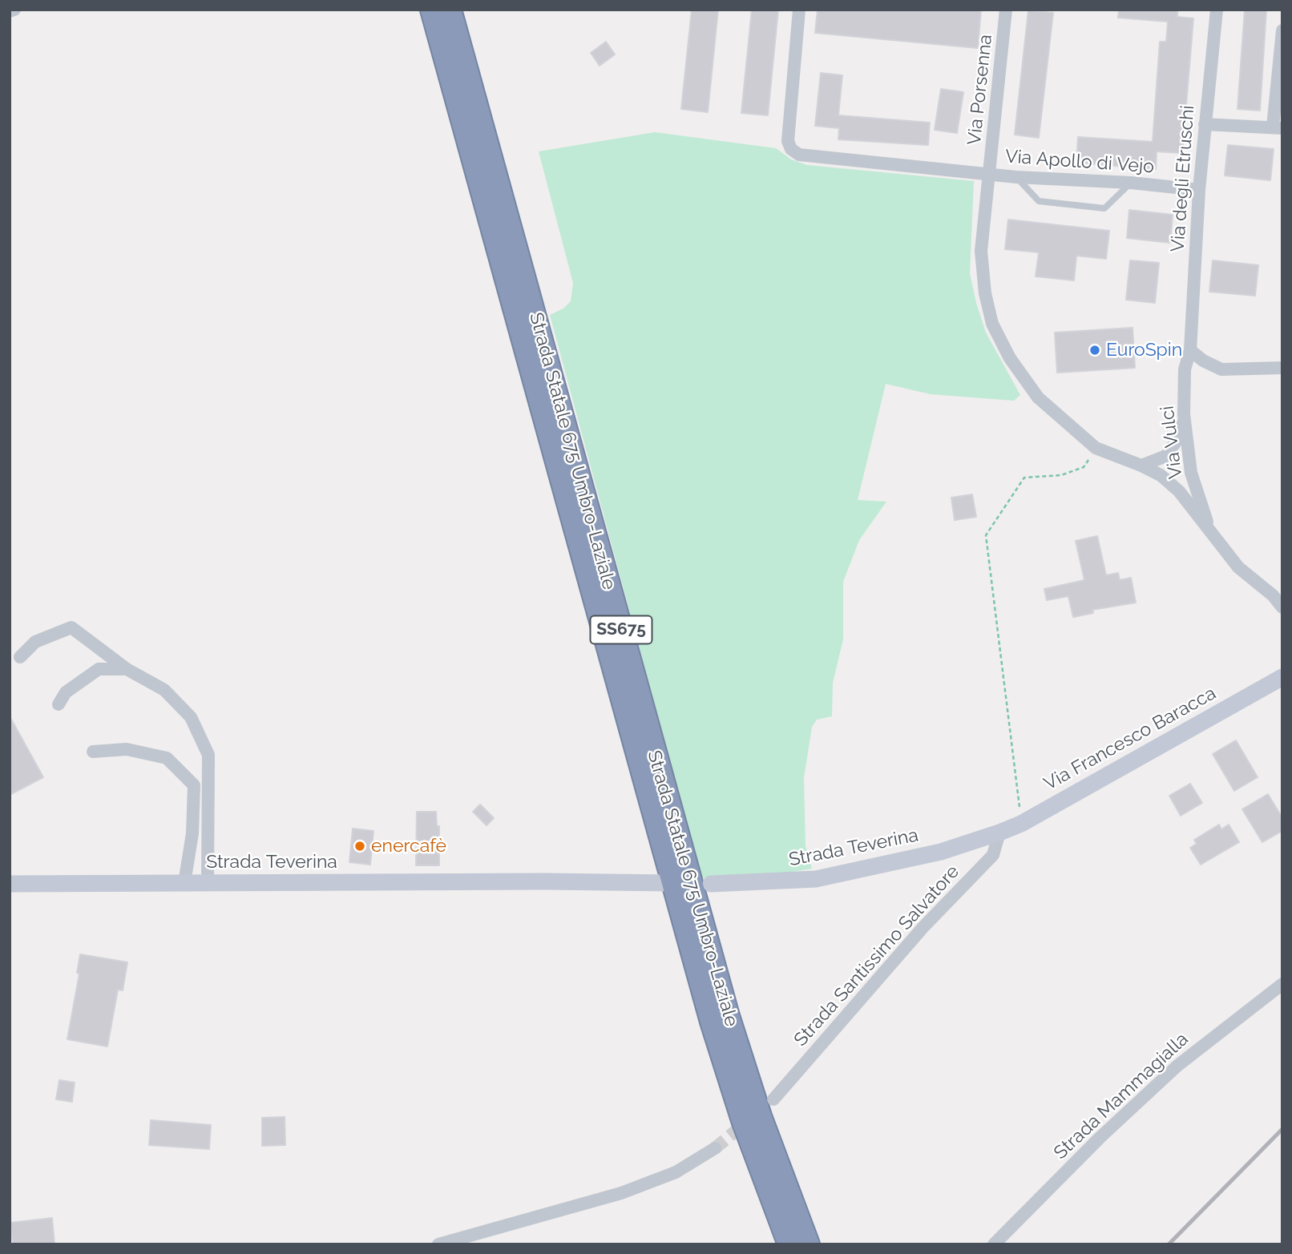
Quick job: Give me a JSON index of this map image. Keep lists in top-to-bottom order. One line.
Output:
{"streets":{"highway":["Strada Statale 675 Umbro-Laziale","SS675"],"main road":["Via Francesco Baracca","Strada Teverina"],"street":["Via Porsenna","Via Apollo di Vejo","Via degli Etruschi","Via Vulci","Strada Santissimo Salvatore","Strada Mammagialla"]},"crossings":[["Via Porsenna","Via Apollo di Vejo"],["Via Apollo di Vejo","Via degli Etruschi"],["Via degli Etruschi","Via Vulci"],["Via Francesco Baracca","Strada Teverina"],["Via Francesco Baracca","Strada Santissimo Salvatore"],["Strada Teverina","Strada Santissimo Salvatore"]],"places":["EuroSpin","enercafè"]}
